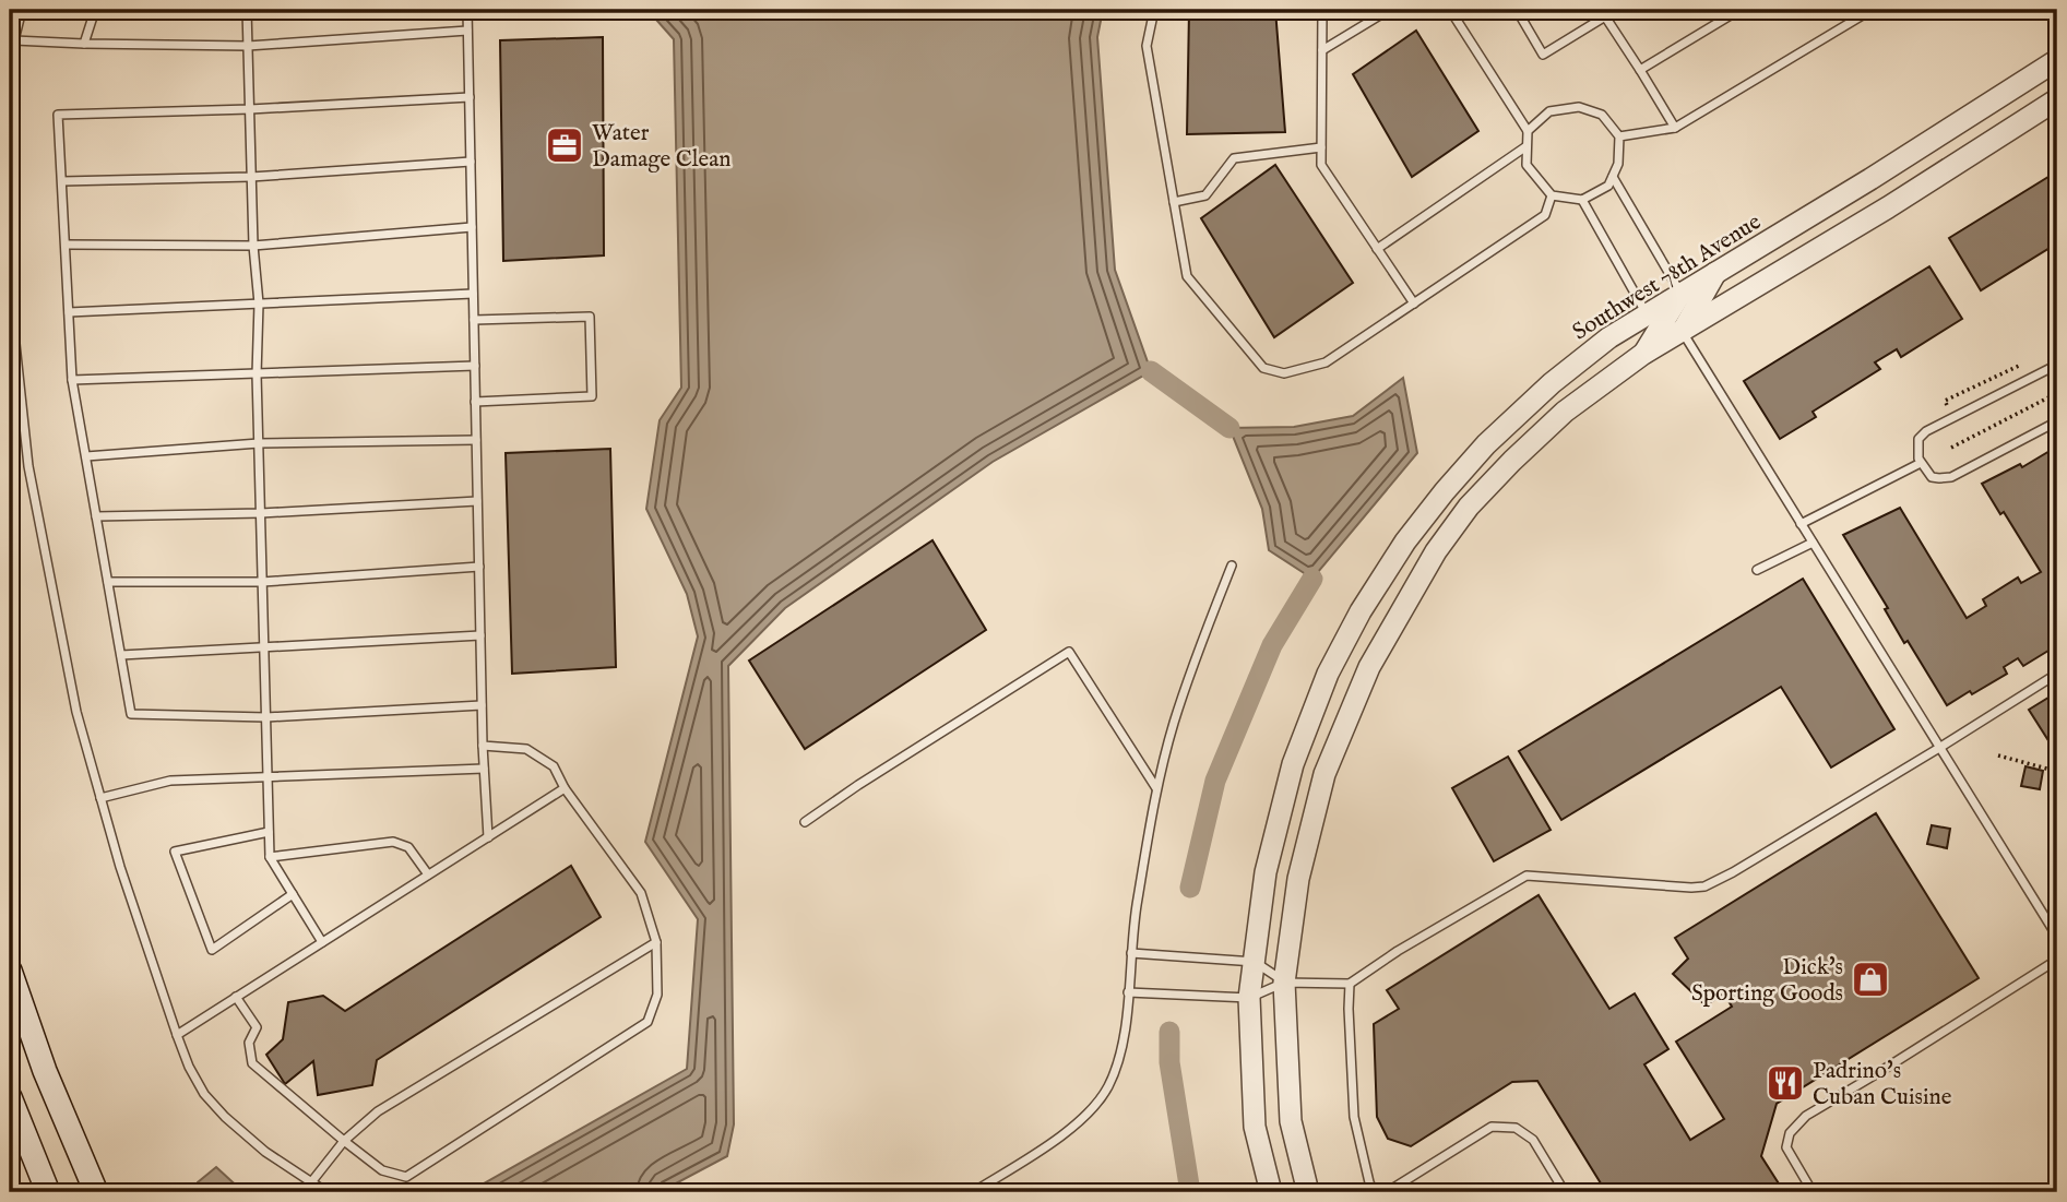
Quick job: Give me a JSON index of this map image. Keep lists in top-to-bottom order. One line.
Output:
{"streets":{"street":["Southwest 78th Avenue"]},"places":{"office":["Water Damage Clean"],"shop":["Dick's Sporting Goods"],"restaurant":["Padrino's Cuban Cuisine"]}}
